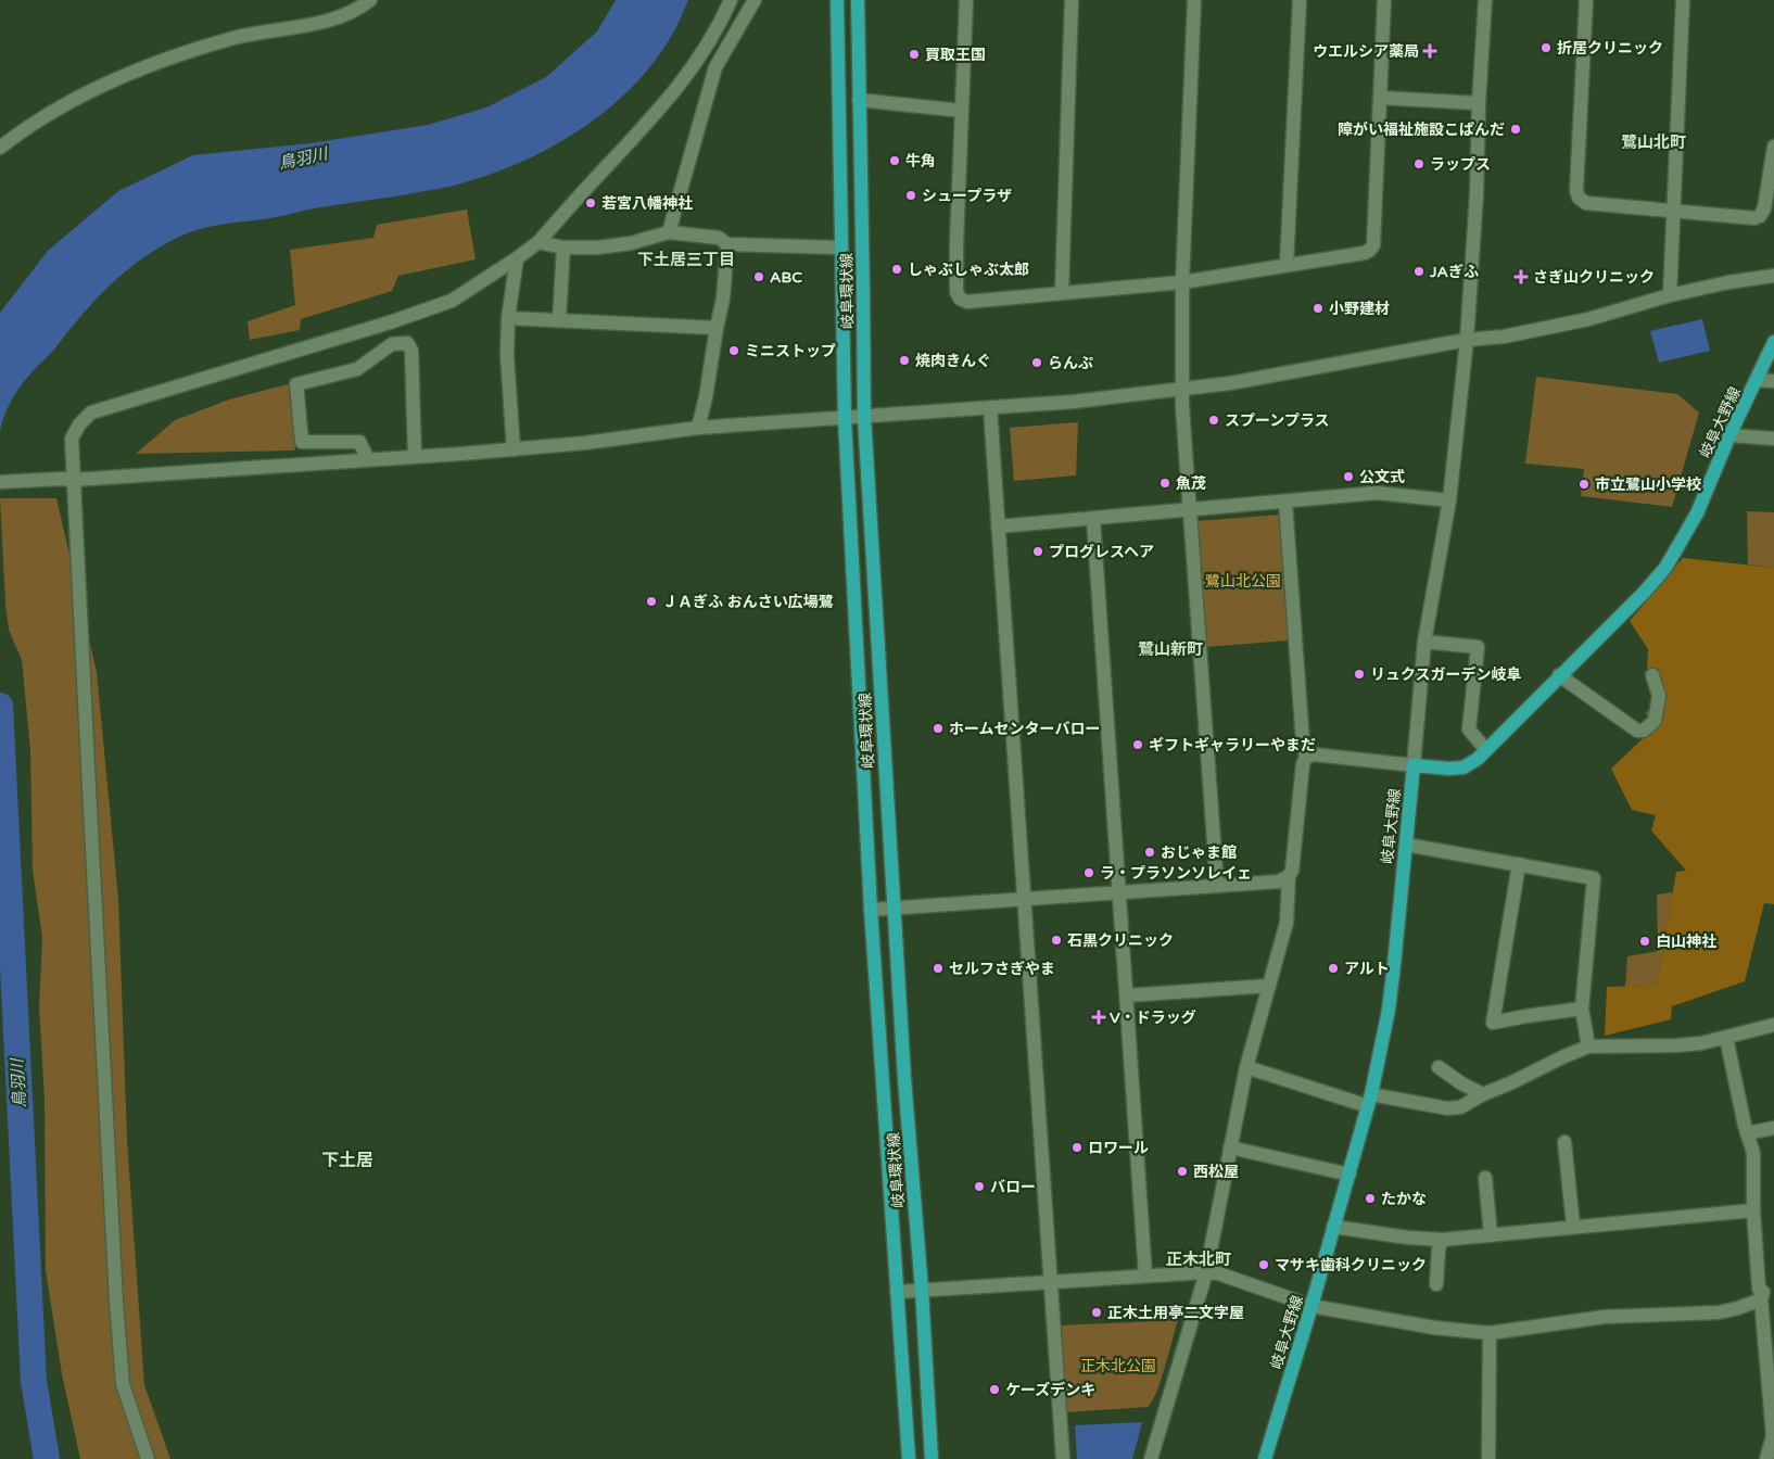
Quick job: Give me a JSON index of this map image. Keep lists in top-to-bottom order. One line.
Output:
{"streets":{"main road":["岐阜環状線","岐阜大野線"]},"districts":["鷺山北町","下土居三丁目","鷺山新町","下土居","正木北町"],"water":["鳥羽川"],"parks":["鷺山北公園","正木北公園"],"places":{"other":["折居クリニック","買取王国","障がい福祉施設こぱんだ","牛角","ラップス","シュープラザ","若宮八幡神社","しゃぶしゃぶ太郎","JAぎふ","ABC","小野建材","ミニストップ","焼肉きんぐ","らんぷ","スプーンプラス","公文式","魚茂","市立鷺山小学校","プログレスヘア","ＪＡぎふ おんさい広場鷺","リュクスガーデン岐阜","ホームセンターバロー","ギフトギャラリーやまだ","おじゃま館","ラ・プラソンソレイェ","石黒クリニック","白山神社","セルフさぎやま","アルト","ロワール","西松屋","バロー","たかな","マサキ歯科クリニック","正木土用亭二文字屋","ケーズデンキ"],"health":["ウエルシア薬局","さぎ山クリニック","V・ドラッグ"]}}
